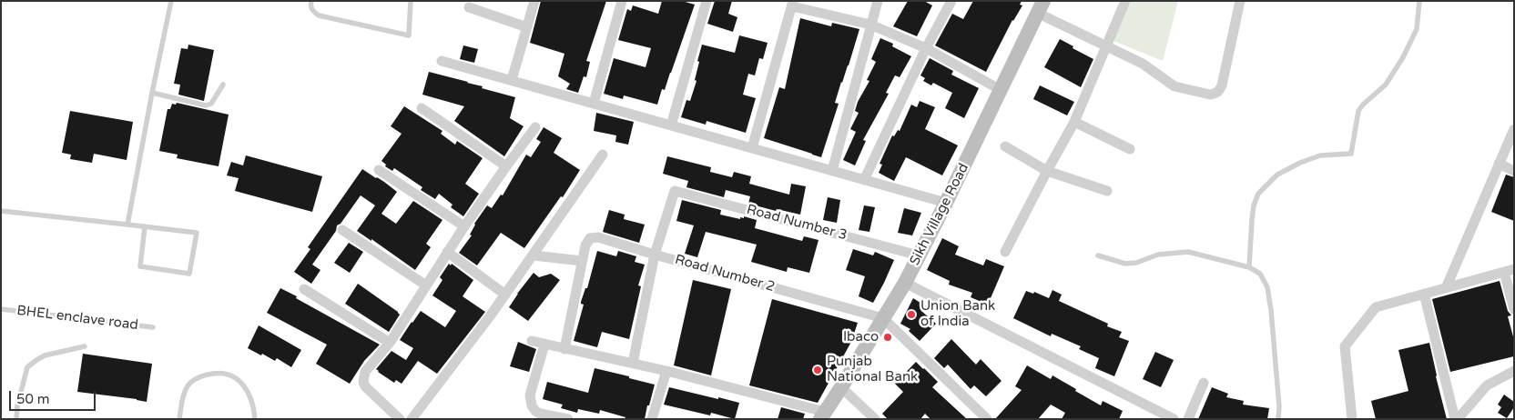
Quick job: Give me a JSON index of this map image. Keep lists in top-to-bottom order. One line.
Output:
{"streets":{"main road":["Sikh Village Road"],"street":["Road Number 3","Road Number 2"],"lane":["BHEL enclave road"]},"crossings":[["Sikh Village Road","Road Number 3"],["Sikh Village Road","Road Number 2"],["Road Number 3","Road Number 2"]],"places":["Union Bank of India","Ibaco","Punjab National Bank"],"scale_bar":"50 m"}
